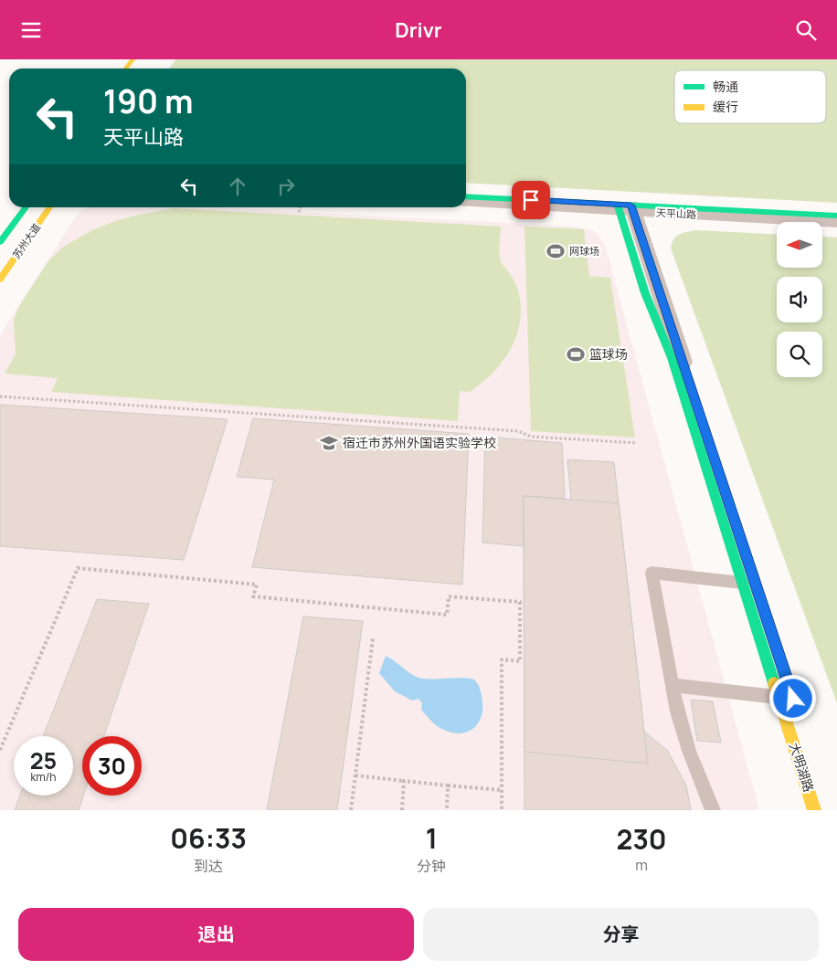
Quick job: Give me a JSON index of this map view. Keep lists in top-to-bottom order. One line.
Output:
{"streets":{"street":["天平山路","苏州大道","大明湖路"]},"crossings":[["天平山路","大明湖路"]],"places":{"sports":["网球场","篮球场"],"school or university":["宿迁市苏州外国语实验学校"]},"legend":["畅通","缓行"],"north":"left","page":{"header":"Drivr","turn":["190 m","天平山路"],"speed":"25 km/h","limit":"30","eta":["06:33","到达","1","分钟","230","m"],"buttons":["退出","分享"]}}
